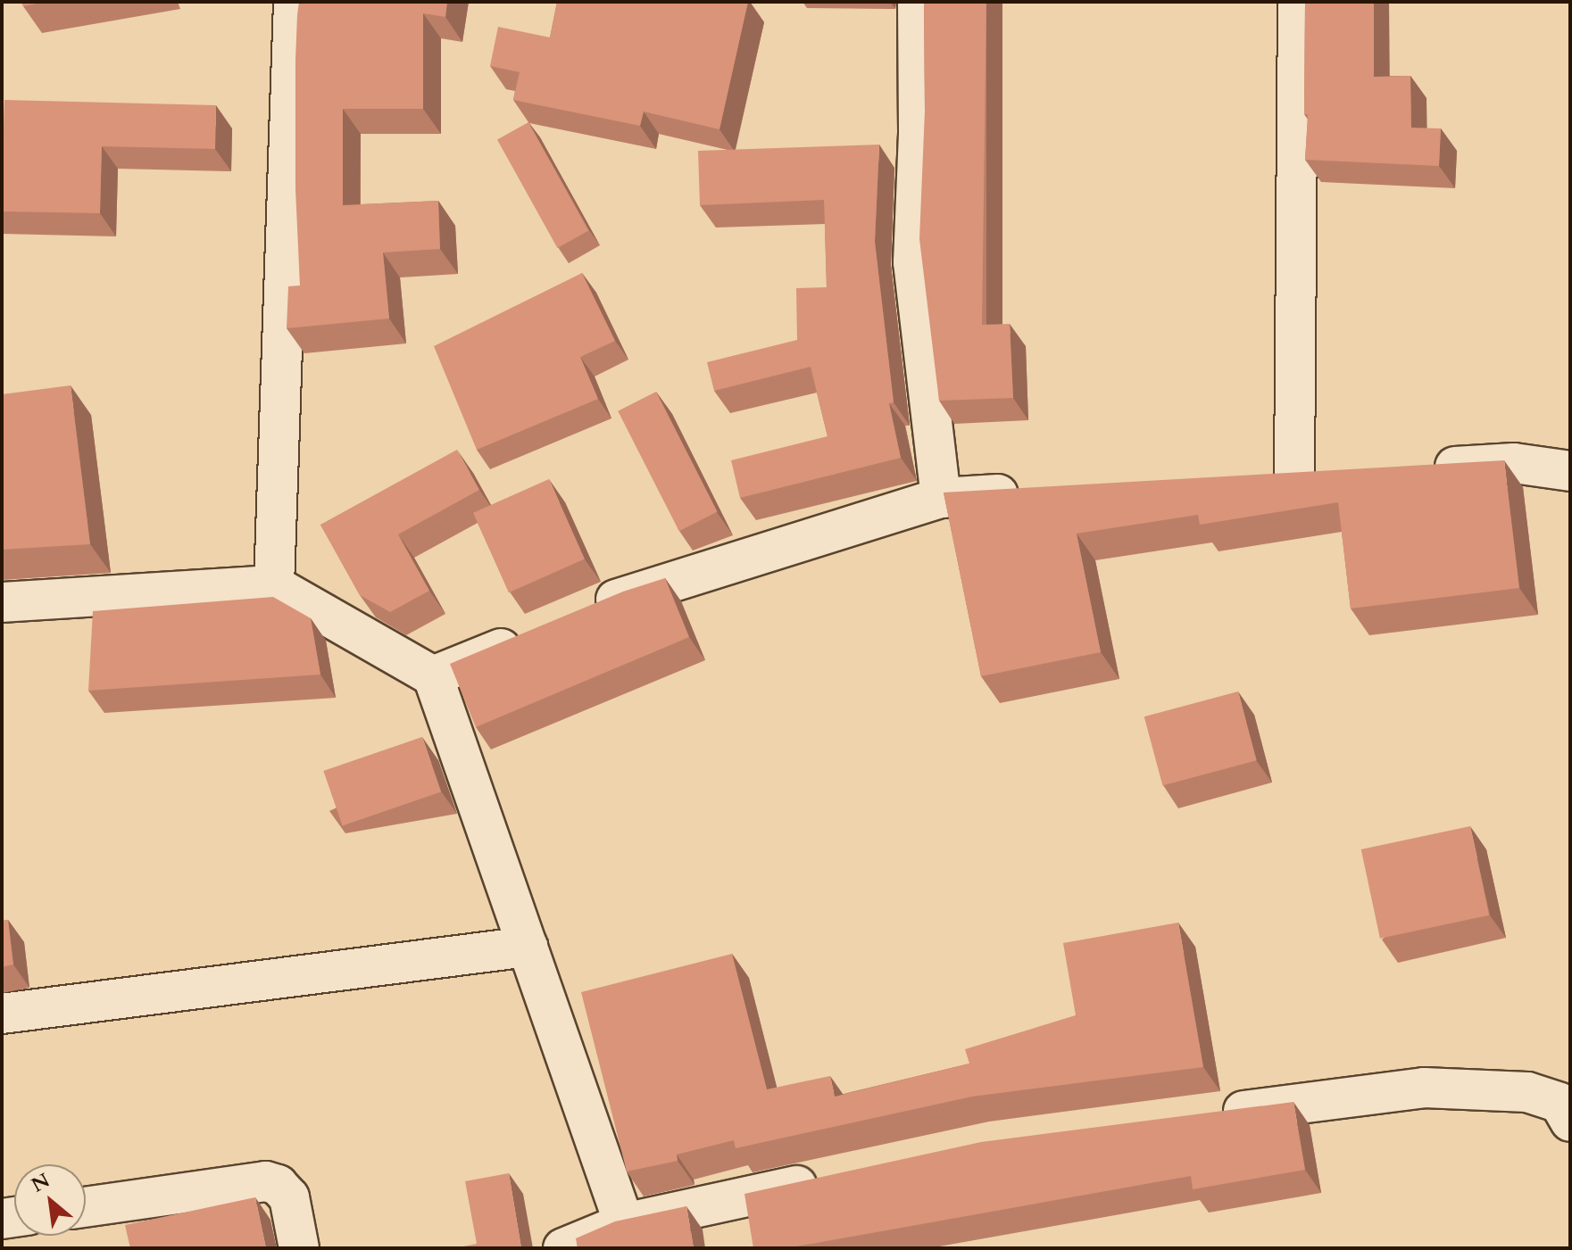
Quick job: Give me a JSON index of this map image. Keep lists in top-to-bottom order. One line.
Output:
{"north":"top left"}
